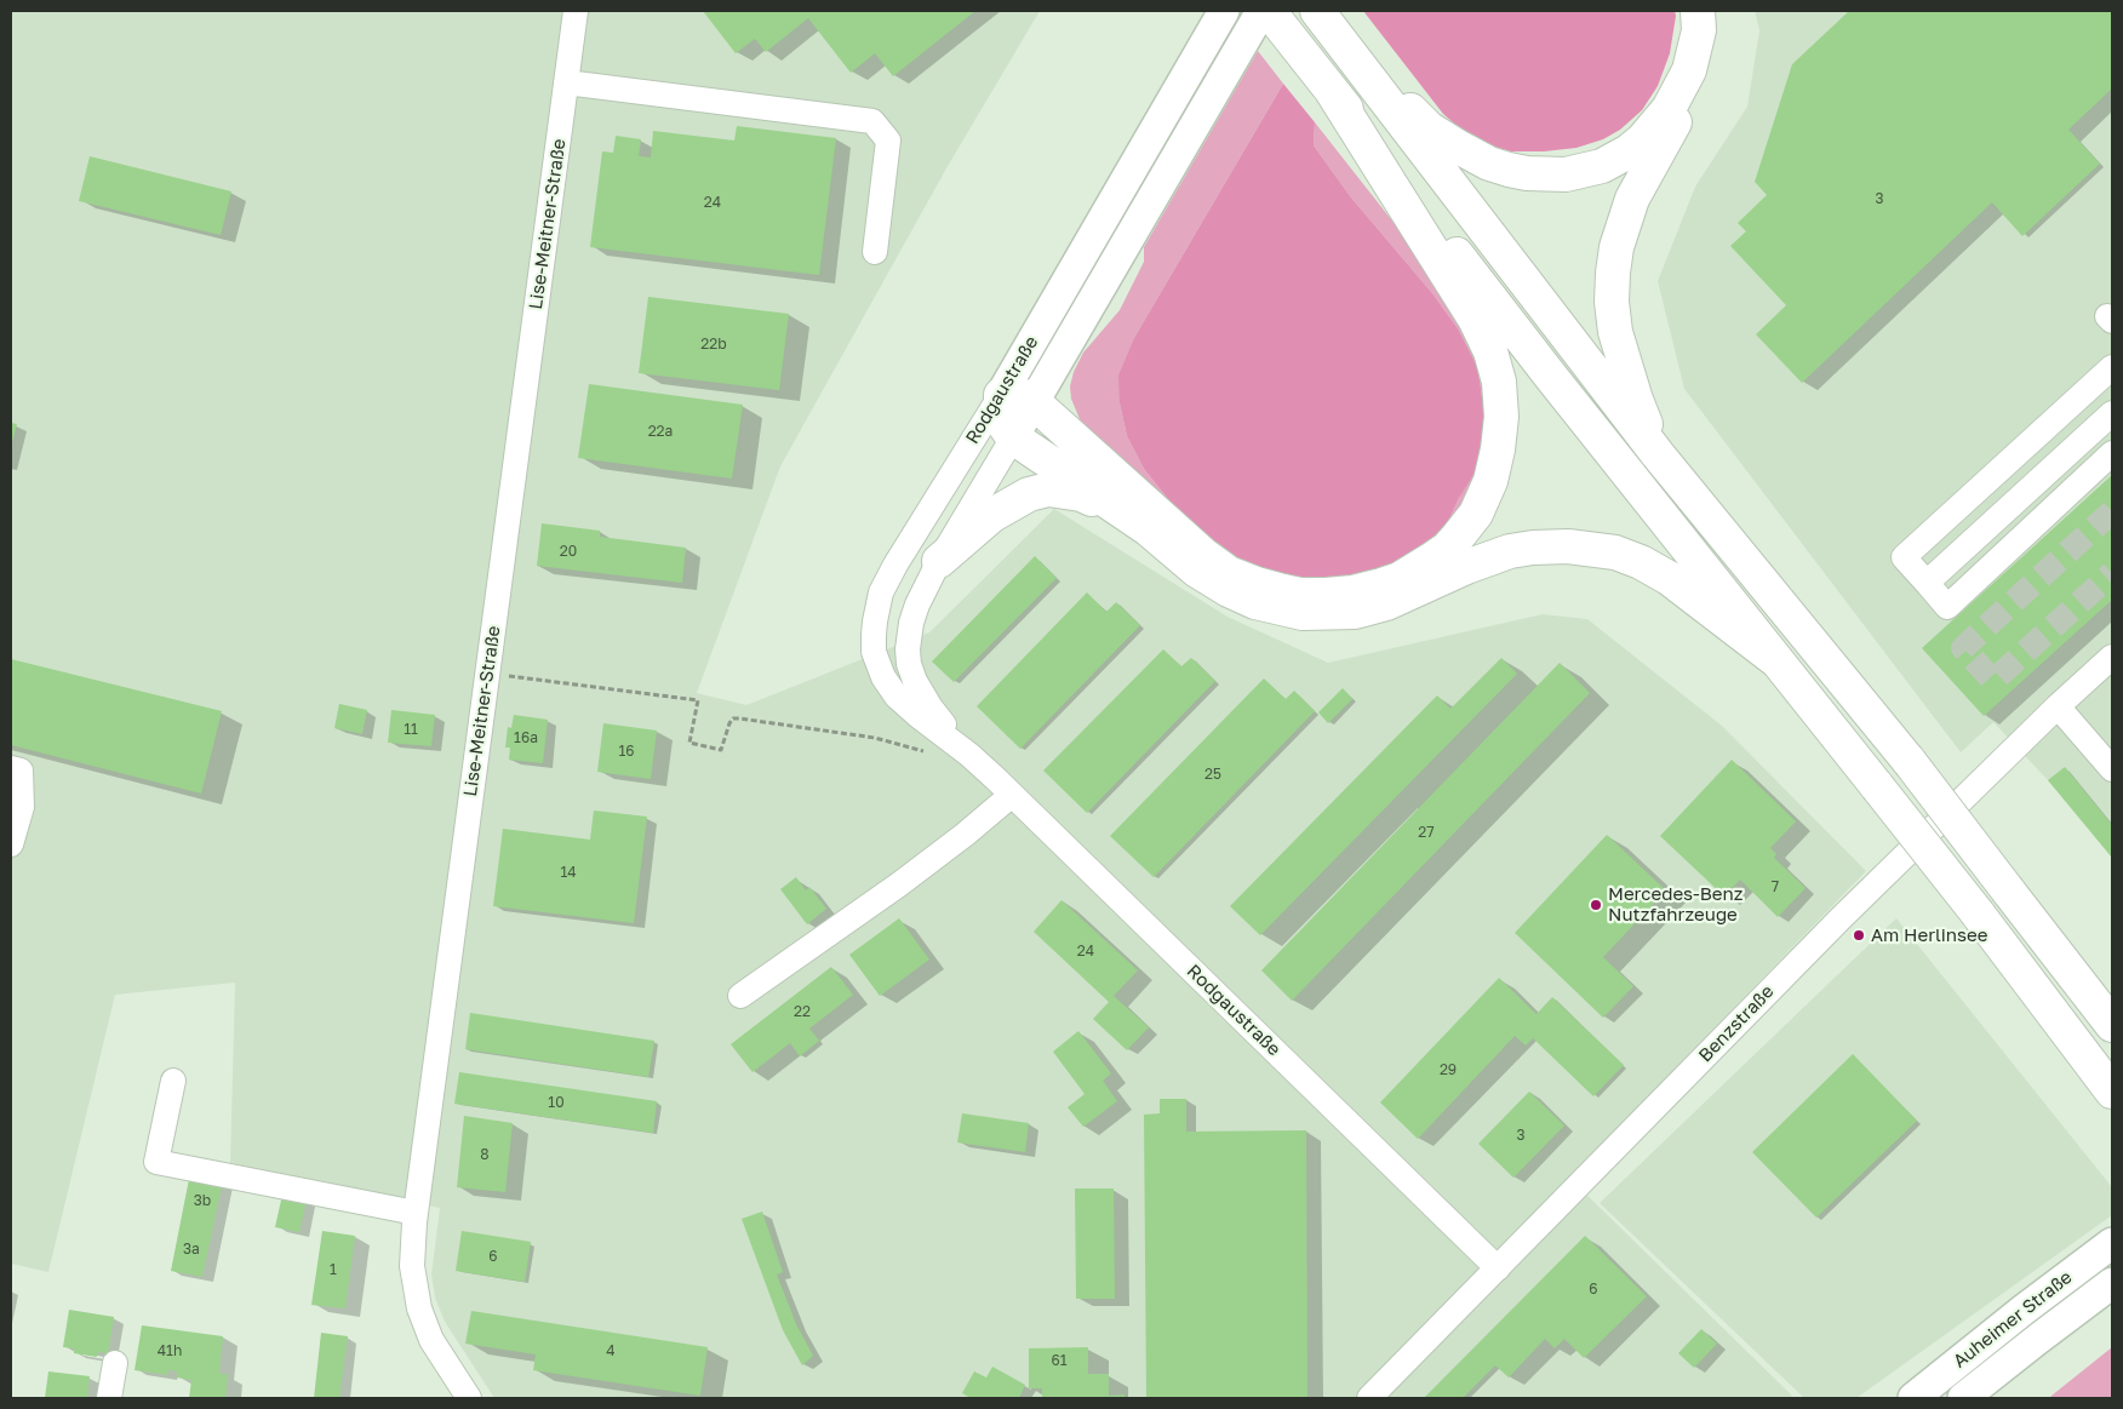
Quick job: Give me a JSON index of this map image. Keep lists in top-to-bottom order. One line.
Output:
{"streets":{"main road":["Rodgaustraße","Auheimer Straße"],"street":["Lise-Meitner-Straße","Benzstraße"]},"crossings":[["Rodgaustraße","Benzstraße"]],"places":["Mercedes-Benz Nutzfahrzeuge","Am Herlinsee"],"house_numbers":["3","24","22b","22a","20","11","16a","16","25","27","14","7","24","22","29","10","3","8","3b","3a","6","1","6","41h","4","61"]}
